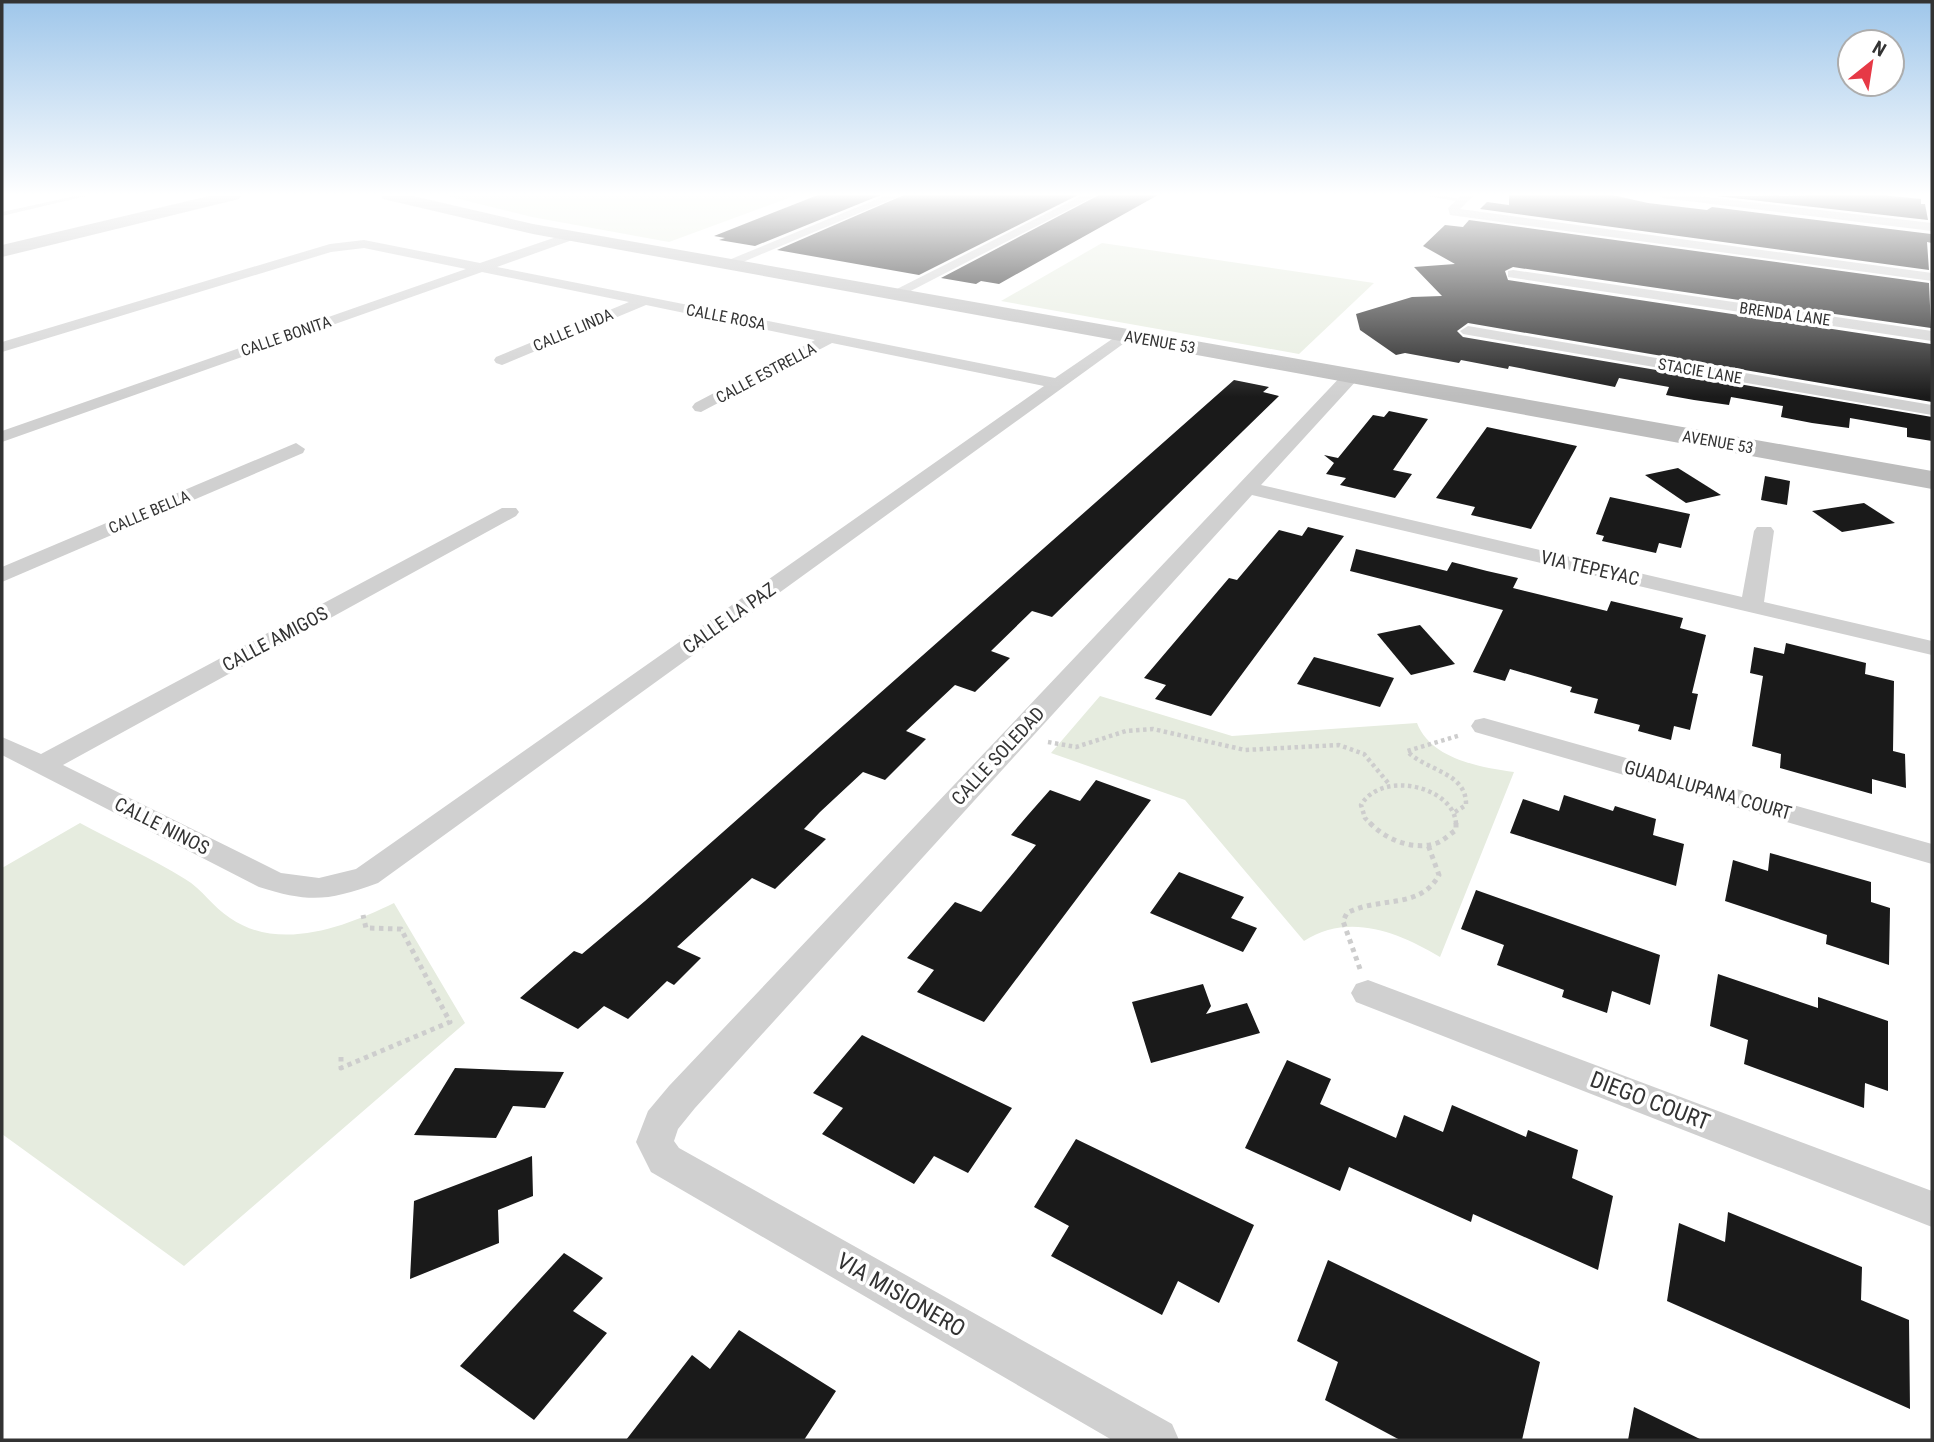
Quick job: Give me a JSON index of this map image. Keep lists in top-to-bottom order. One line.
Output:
{"streets":{"street":["BRENDA LANE","CALLE ROSA","CALLE LINDA","CALLE BONITA","AVENUE 53","STACIE LANE","CALLE ESTRELLA","CALLE BELLA","VIA TEPEYAC","CALLE LA PAZ","CALLE AMIGOS","CALLE SOLEDAD","GUADALUPANA COURT","CALLE NINOS","DIEGO COURT","VIA MISIONERO"]},"crossings":[["CALLE ROSA","CALLE LINDA"],["CALLE ROSA","CALLE BONITA"],["CALLE ROSA","CALLE ESTRELLA"],["CALLE ROSA","CALLE LA PAZ"],["AVENUE 53","CALLE LA PAZ"],["AVENUE 53","CALLE SOLEDAD"],["VIA TEPEYAC","CALLE SOLEDAD"],["CALLE LA PAZ","CALLE NINOS"],["CALLE AMIGOS","CALLE NINOS"],["CALLE SOLEDAD","VIA MISIONERO"]],"north":"top right"}
